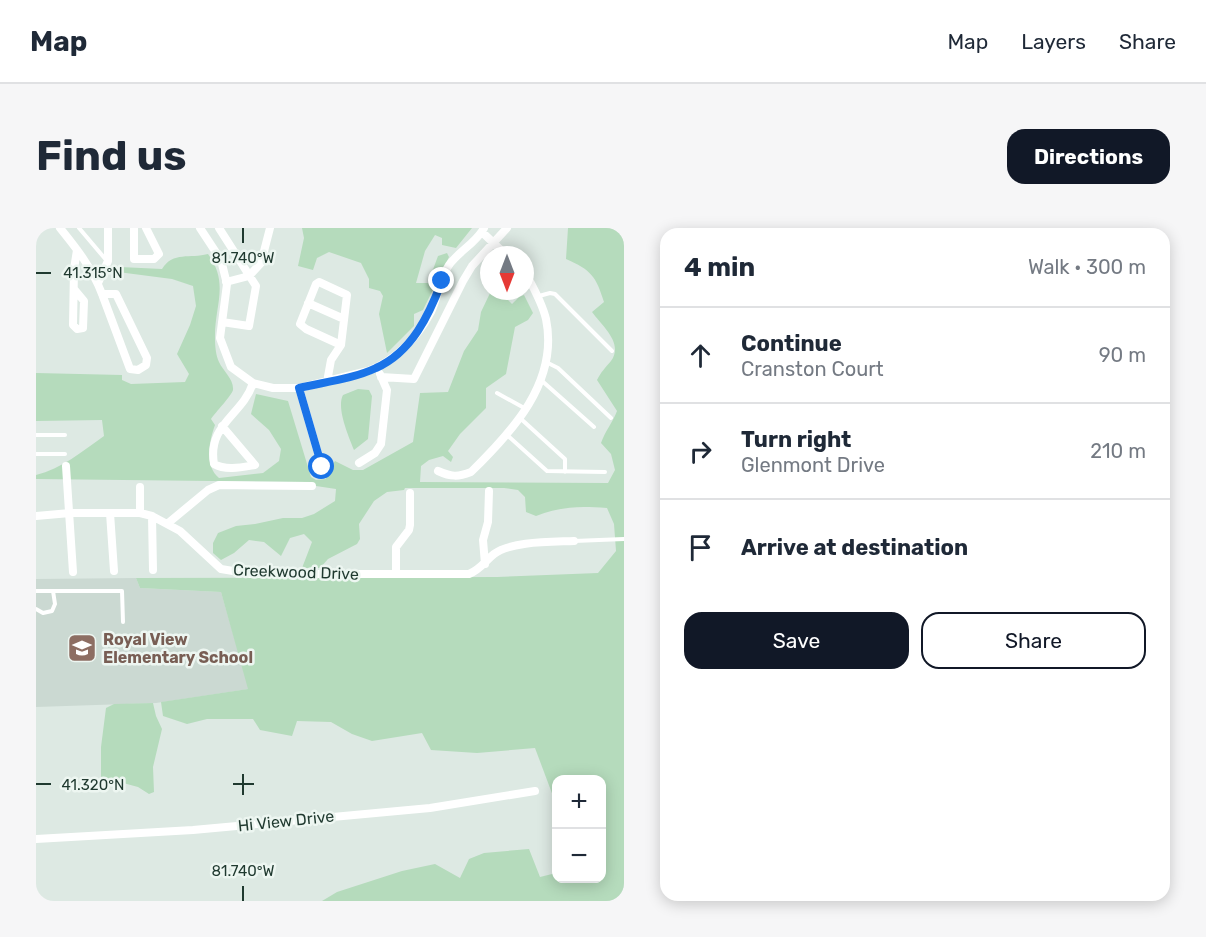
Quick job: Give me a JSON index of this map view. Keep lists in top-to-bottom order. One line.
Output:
{"streets":{"street":["Creekwood Drive","Hi View Drive"]},"places":{"school or university":["Royal View Elementary School"]},"north":"bottom","page":{"header":"Map","nav":["Map","Layers","Share"],"buttons":["Directions",["Save","Share"]],"title":"Find us","heading":["4 min","Walk · 300 m"],"list":[["Continue","Cranston Court","90 m"],["Turn right","Glenmont Drive","210 m"],"Arrive at destination"],"map_buttons":["+","−"]},"coordinates":["81.740°W","41.315°N","41.320°N"]}
